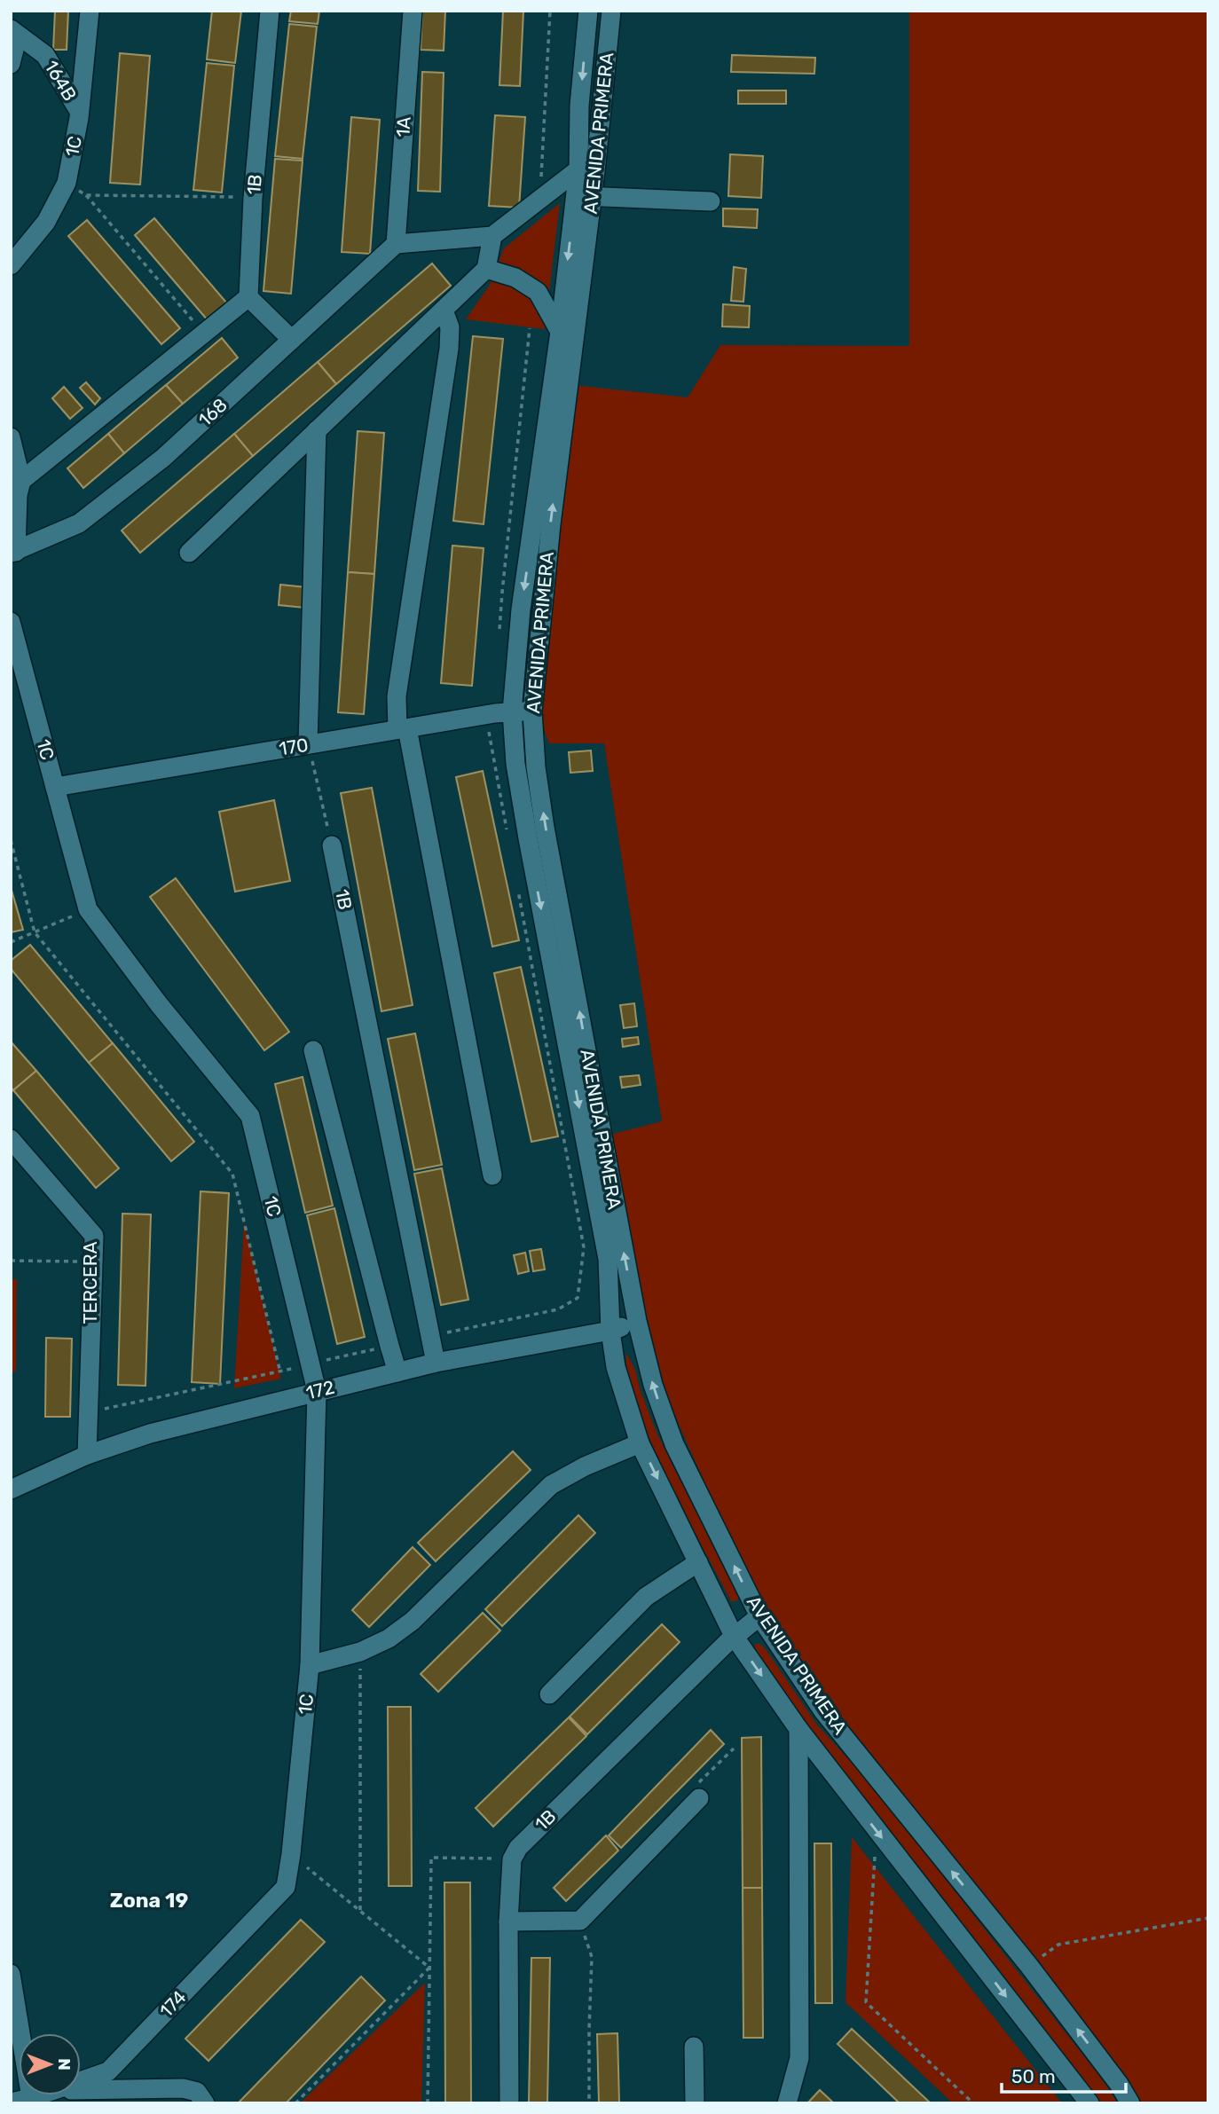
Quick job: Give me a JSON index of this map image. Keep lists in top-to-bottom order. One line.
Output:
{"streets":{"street":["164B","1A","AVENIDA PRIMERA","1C","1B","168","170","TERCERA","172","174"]},"crossings":[["164B","1C"],["1A","168"],["AVENIDA PRIMERA","1B"],["AVENIDA PRIMERA","170"],["AVENIDA PRIMERA","172"],["1C","170"],["1C","172"],["1C","174"],["1B","172"],["TERCERA","172"]],"districts":["Zona 19"],"scale_bar":"50 m","north":"right"}
